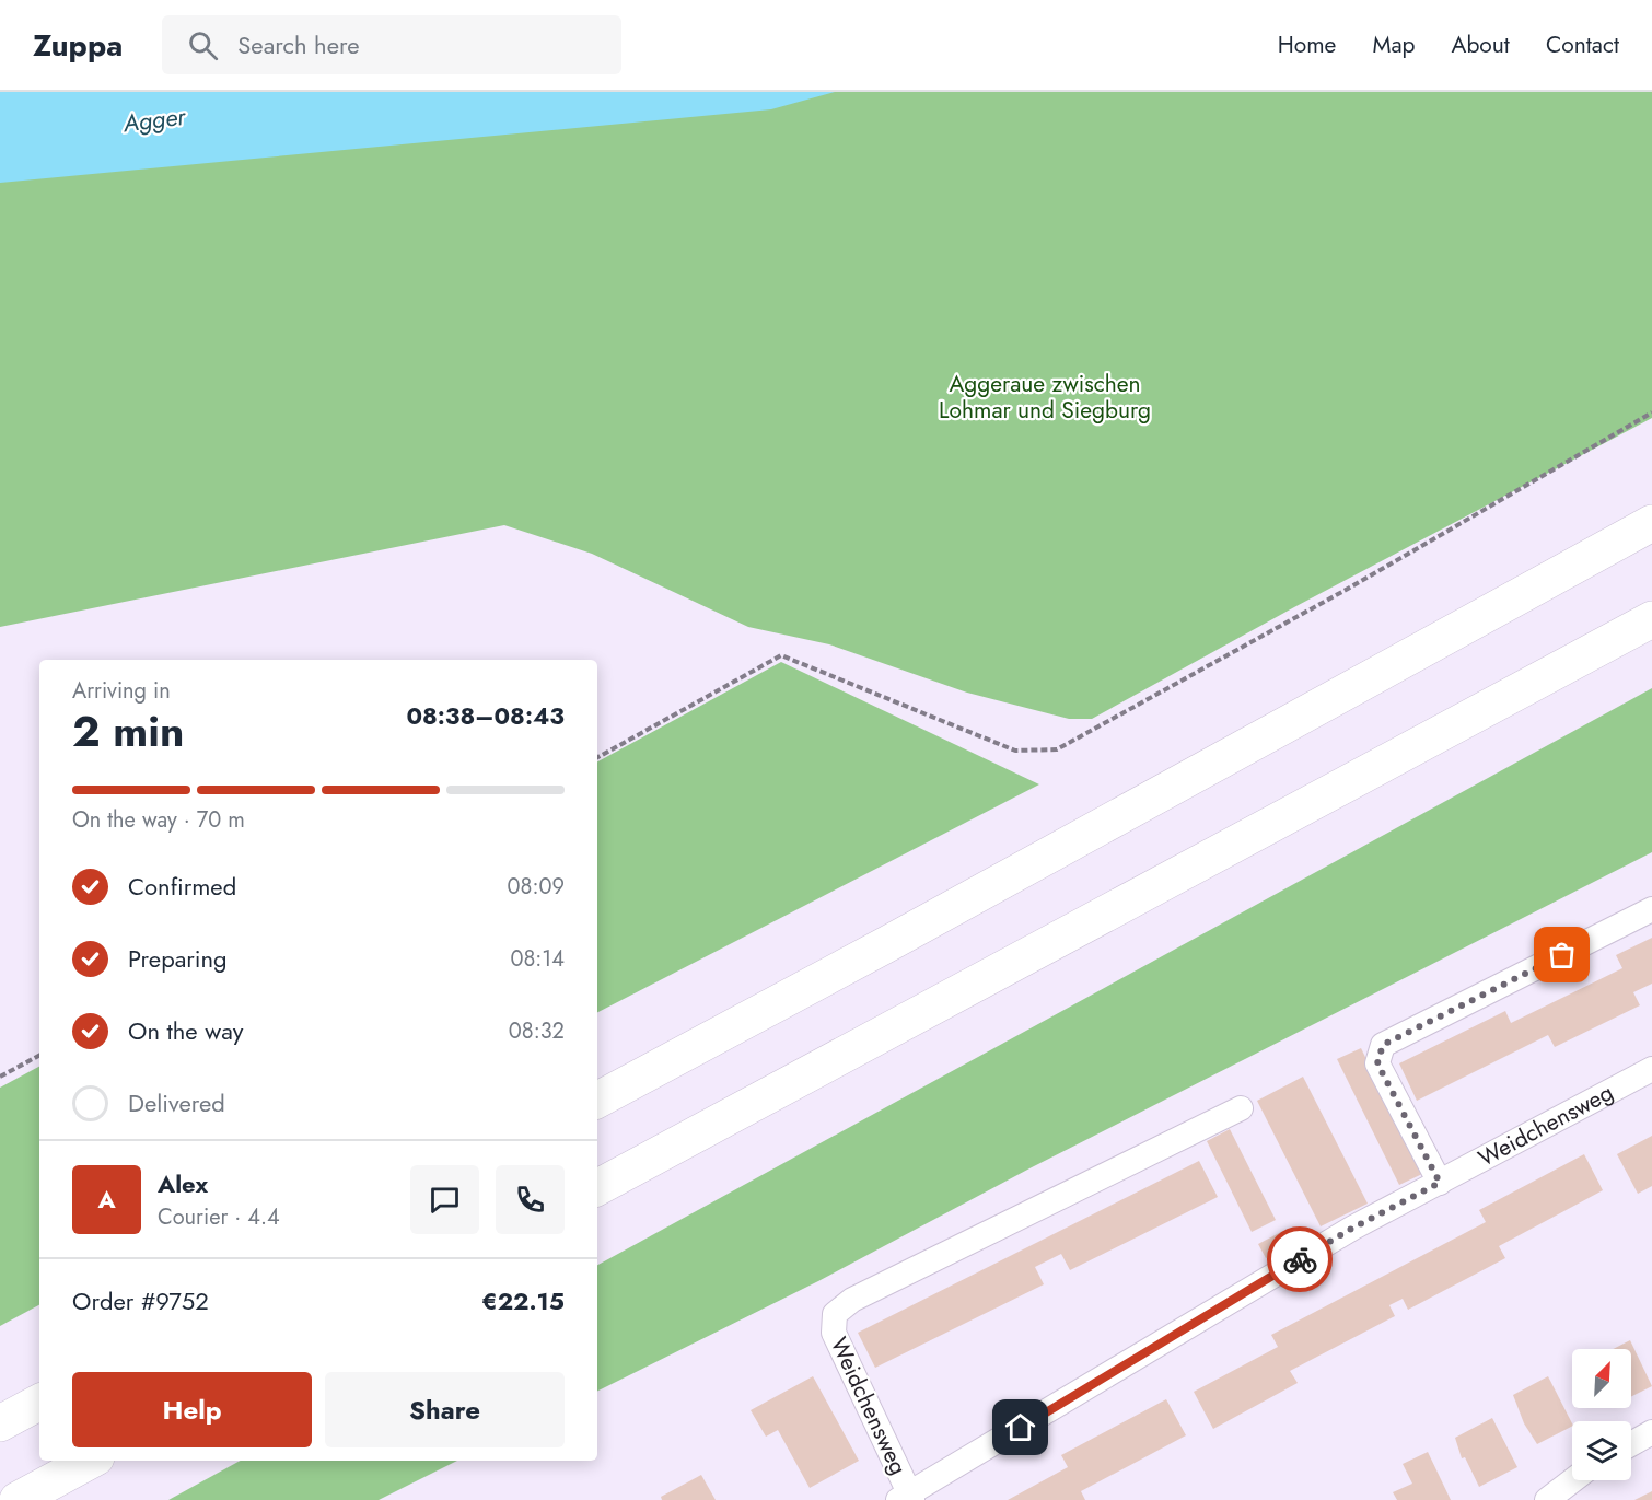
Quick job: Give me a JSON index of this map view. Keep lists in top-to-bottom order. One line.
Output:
{"streets":{"street":["Weidchensweg"]},"water":["Agger"],"parks":["Aggeraue zwischen Lohmar und Siegburg"],"north":"top right","page":{"header":"Zuppa","search":"Search here","nav":["Home","Map","About","Contact"],"heading":["2 min","Arriving in","08:38–08:43"],"panel":["Alex","Courier · 4.4","Order #9752","€22.15"],"bar":"On the way · 70 m","list":[["Confirmed","08:09"],["Preparing","08:14"],["On the way","08:32"],"Delivered"],"round":"A","buttons":["Help","Share"]}}
